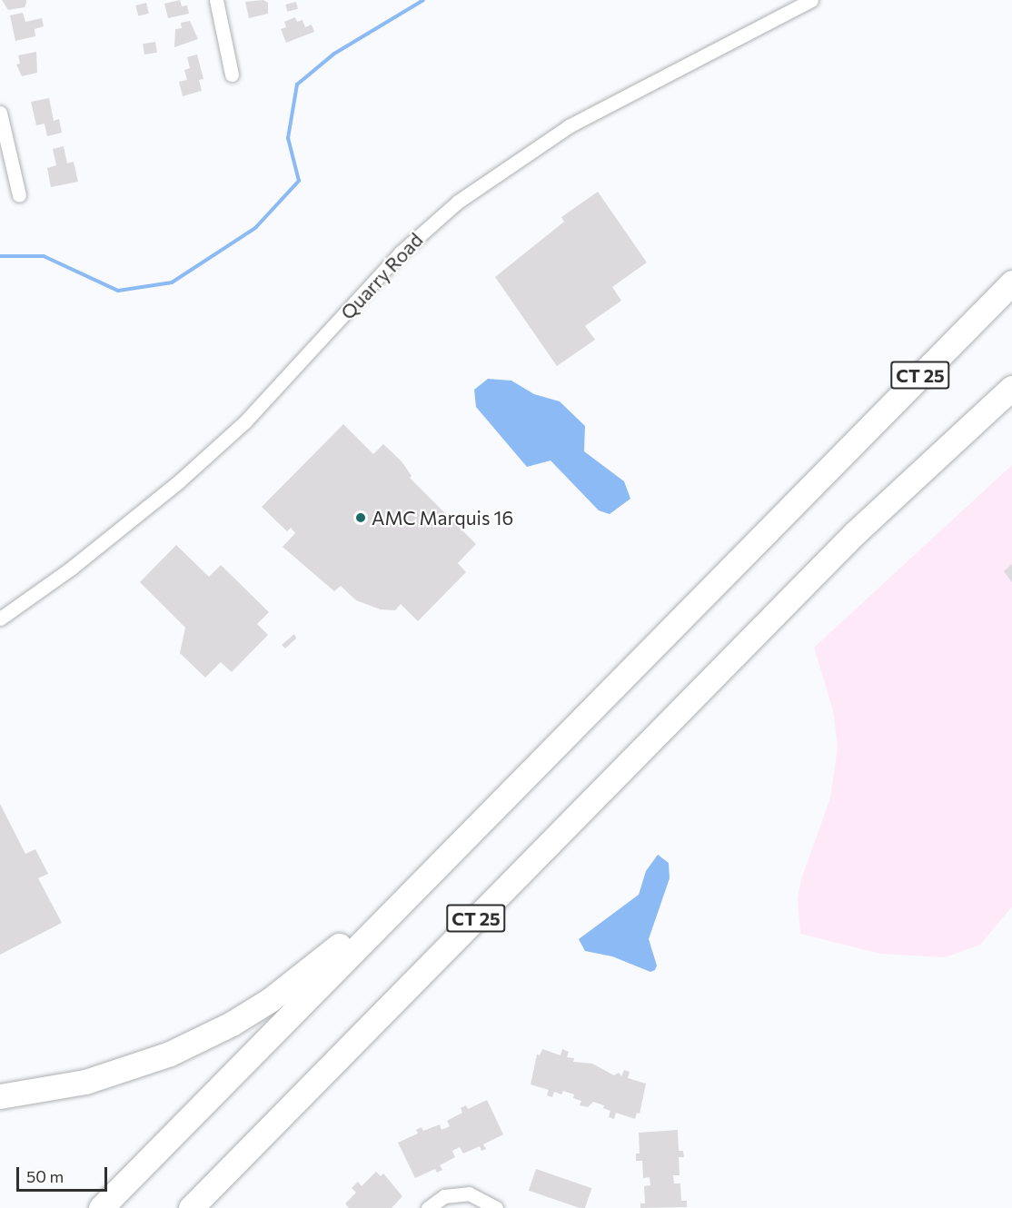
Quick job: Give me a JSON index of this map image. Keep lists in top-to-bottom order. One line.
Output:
{"streets":{"highway":["CT 25"],"street":["Quarry Road"]},"places":["AMC Marquis 16"],"scale_bar":"50 m"}
